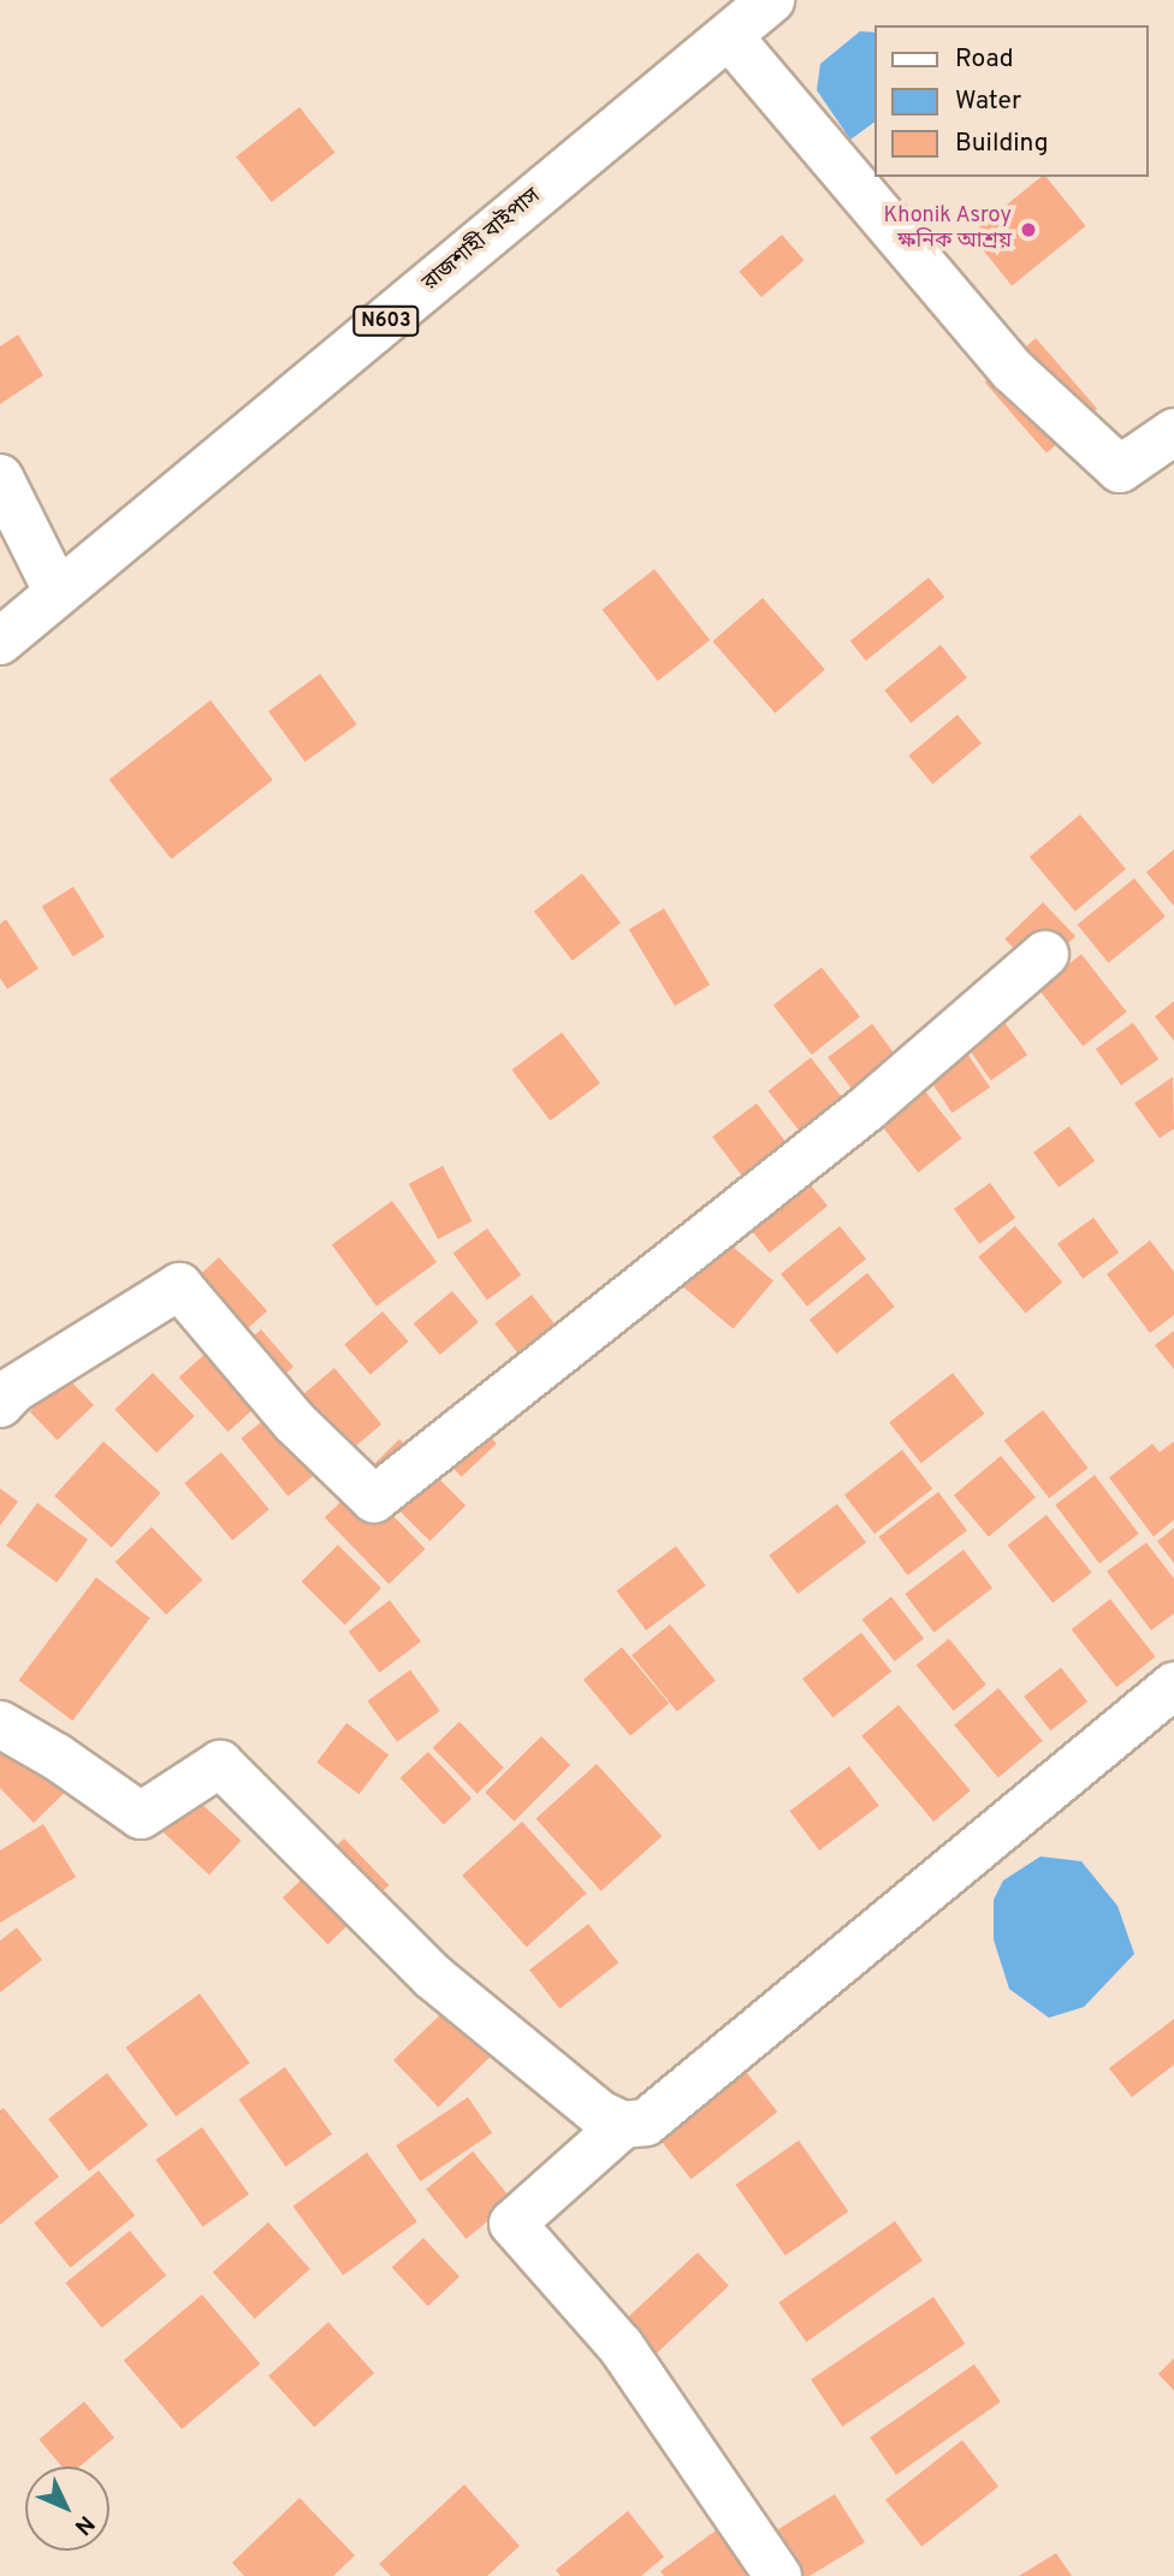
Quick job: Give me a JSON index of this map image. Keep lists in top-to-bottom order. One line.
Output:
{"streets":{"main road":["রাজশাহী বাইপাস","N603"]},"places":["Khonik Asroy ক্ষনিক আশ্রয়"],"legend":["Road","Water","Building"],"north":"bottom right"}
